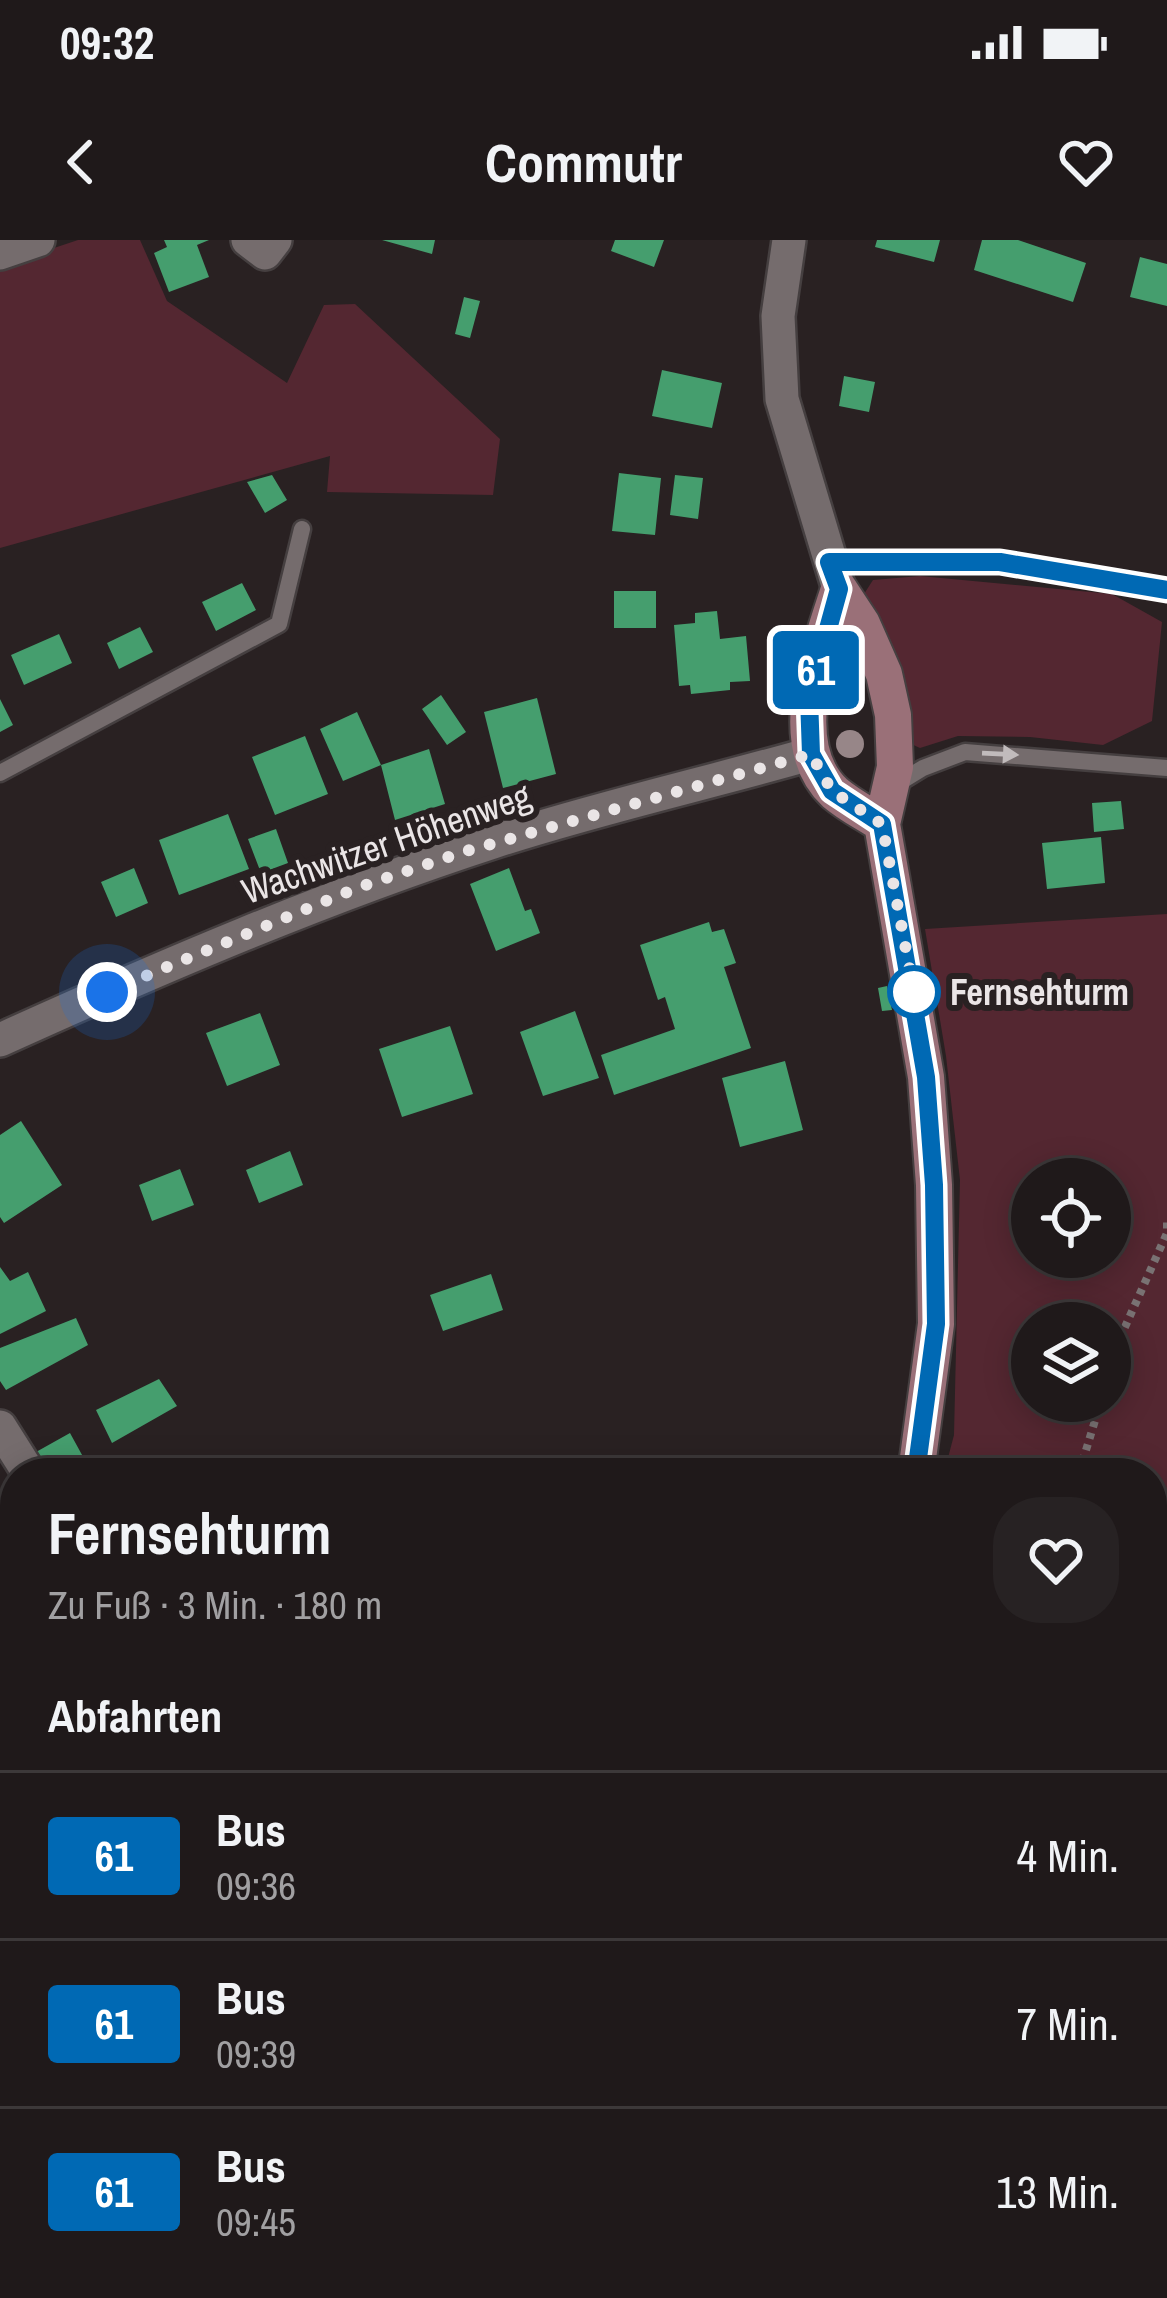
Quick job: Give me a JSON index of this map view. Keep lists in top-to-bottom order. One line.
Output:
{"streets":{"street":["Wachwitzer Höhenweg"]},"places":["Fernsehturm"],"lines":["bus line 61"],"page":{"status":"09:32","header":"Commutr","on_map":"61","heading":[["Fernsehturm","Zu Fuß · 3 Min. · 180 m"],"Abfahrten"],"list":[{"mark":"61","name":"Bus","note":"09:36","value":"4 Min."},{"mark":"61","name":"Bus","note":"09:39","value":"7 Min."},{"mark":"61","name":"Bus","note":"09:45","value":"13 Min."}]}}
